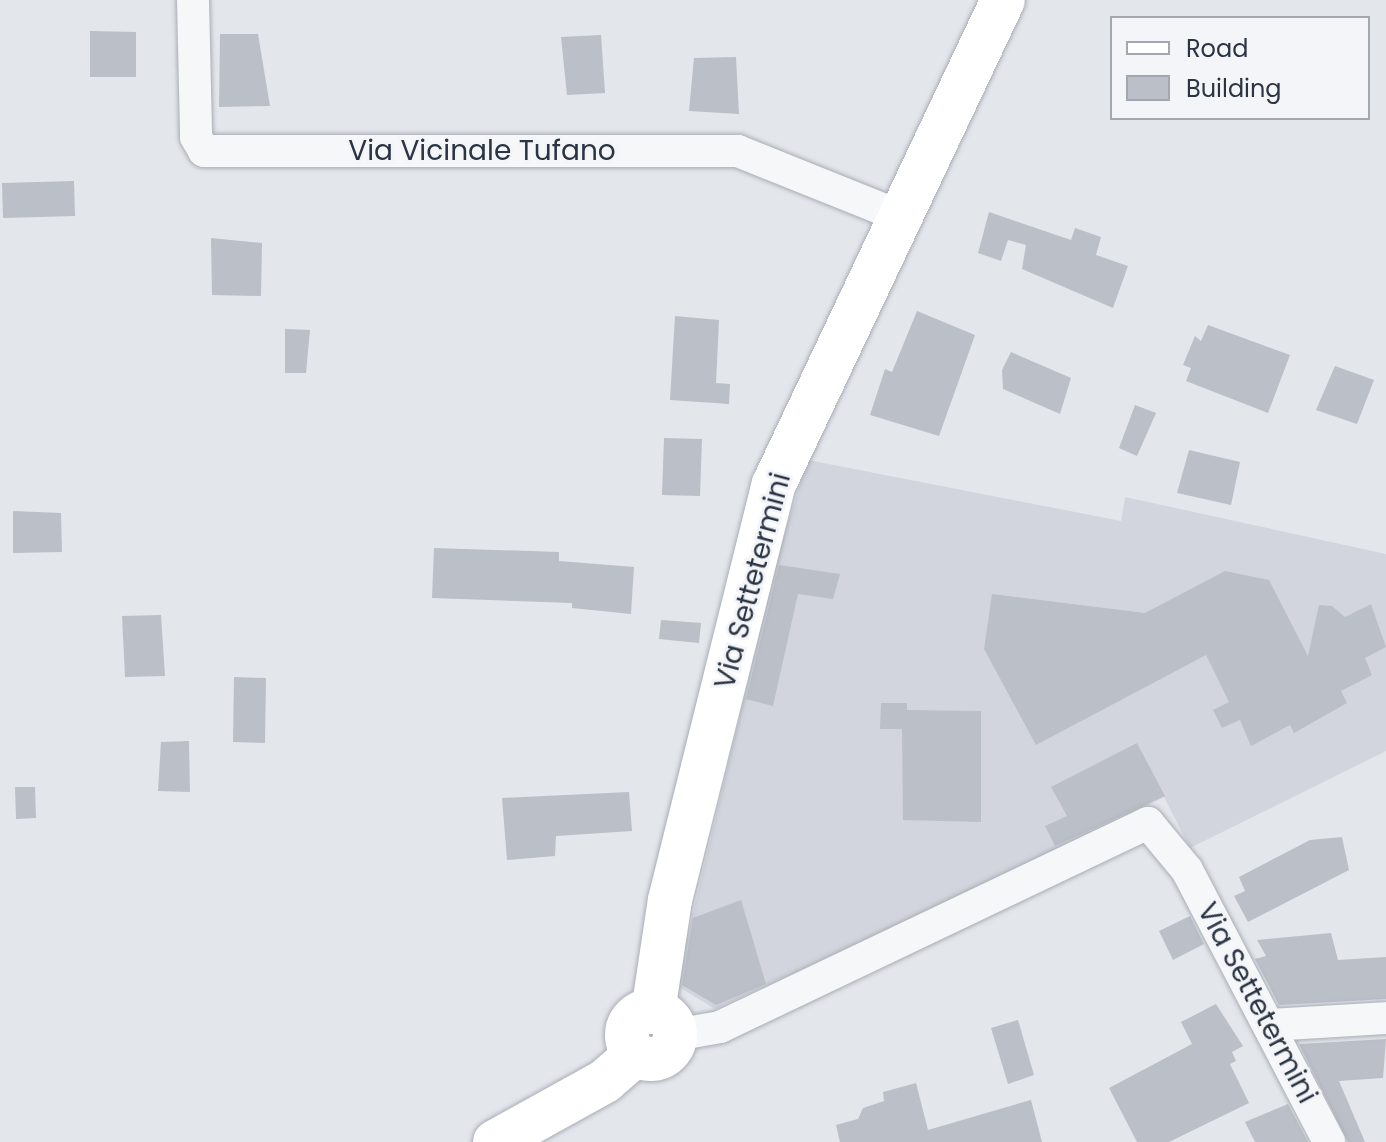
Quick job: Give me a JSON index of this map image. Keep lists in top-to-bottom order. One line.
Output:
{"streets":{"main road":["Via Settetermini"],"street":["Via Vicinale Tufano"]},"crossings":[["Via Vicinale Tufano","Via Settetermini"]],"legend":["Road","Building"]}
